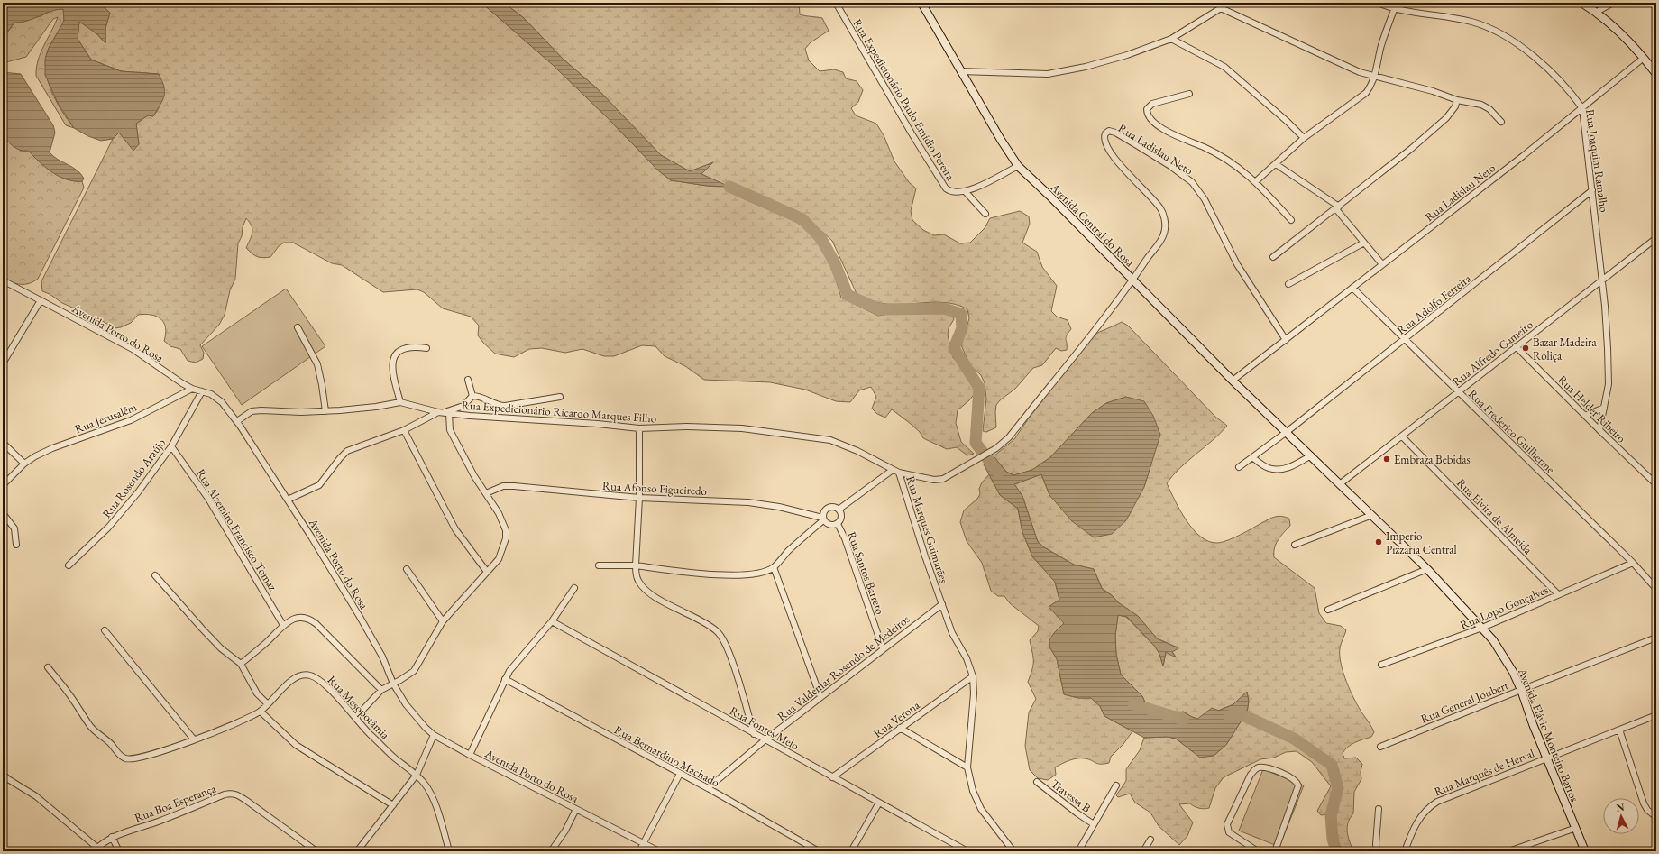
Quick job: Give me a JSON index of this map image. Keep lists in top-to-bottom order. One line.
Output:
{"streets":{"street":["Rua Expedicionário Paulo Emídio Pereira","Rua Ladislau Neto","Rua Joaquim Ramalho","Avenida Central do Rosa","Rua Adolfo Ferreira","Avenida Porto do Rosa","Rua Alfredo Gameiro","Rua Helder Ribeiro","Rua Expedicionário Ricardo Marques Filho","Rua Jerusalém","Rua Frederico Guilherme","Rua Rosendo Araújo","Rua Afonso Figueiredo","Rua Elvira de Almeida","Rua Alzemiro Francisco Tomaz","Rua Marques Guimarães","Rua Santos Barreto","Rua Lopo Gonçalves","Rua Valdemar Rosendo de Medeiros","Rua General Joubert","Rua Mesopotâmia","Rua Verona","Rua Fontes Melo","Avenida Flávio Monteiro Barros","Rua Bernardino Machado","Rua Marquês de Herval","Travessa B","Rua Boa Esperança"]},"crossings":[["Rua Ladislau Neto","Rua Joaquim Ramalho"],["Rua Ladislau Neto","Avenida Central do Rosa"],["Rua Ladislau Neto","Rua Frederico Guilherme"],["Rua Ladislau Neto","Rua Marques Guimarães"],["Rua Joaquim Ramalho","Rua Adolfo Ferreira"],["Rua Joaquim Ramalho","Rua Alfredo Gameiro"],["Rua Joaquim Ramalho","Rua Helder Ribeiro"],["Avenida Central do Rosa","Rua Adolfo Ferreira"],["Avenida Central do Rosa","Rua Marques Guimarães"],["Avenida Central do Rosa","Avenida Flávio Monteiro Barros"],["Rua Adolfo Ferreira","Rua Frederico Guilherme"],["Rua Adolfo Ferreira","Avenida Flávio Monteiro Barros"],["Avenida Porto do Rosa","Rua Expedicionário Ricardo Marques Filho"],["Avenida Porto do Rosa","Rua Jerusalém"],["Avenida Porto do Rosa","Rua Rosendo Araújo"],["Rua Alfredo Gameiro","Rua Helder Ribeiro"],["Rua Alfredo Gameiro","Rua Frederico Guilherme"],["Rua Alfredo Gameiro","Rua Elvira de Almeida"],["Rua Alfredo Gameiro","Avenida Flávio Monteiro Barros"],["Rua Expedicionário Ricardo Marques Filho","Rua Marques Guimarães"],["Rua Frederico Guilherme","Rua Lopo Gonçalves"],["Rua Rosendo Araújo","Rua Alzemiro Francisco Tomaz"],["Rua Afonso Figueiredo","Rua Santos Barreto"],["Rua Elvira de Almeida","Rua Lopo Gonçalves"],["Rua Marques Guimarães","Rua Valdemar Rosendo de Medeiros"],["Rua Marques Guimarães","Rua Verona"],["Rua Santos Barreto","Rua Valdemar Rosendo de Medeiros"],["Rua Lopo Gonçalves","Avenida Flávio Monteiro Barros"],["Rua Valdemar Rosendo de Medeiros","Rua Fontes Melo"],["Rua Valdemar Rosendo de Medeiros","Rua Bernardino Machado"],["Rua General Joubert","Avenida Flávio Monteiro Barros"],["Rua Verona","Rua Fontes Melo"],["Avenida Flávio Monteiro Barros","Rua Marquês de Herval"]],"places":["Bazar Madeira Roliça","Embraza Bebidas","Imperio Pizzaria Central"],"north":"top"}
